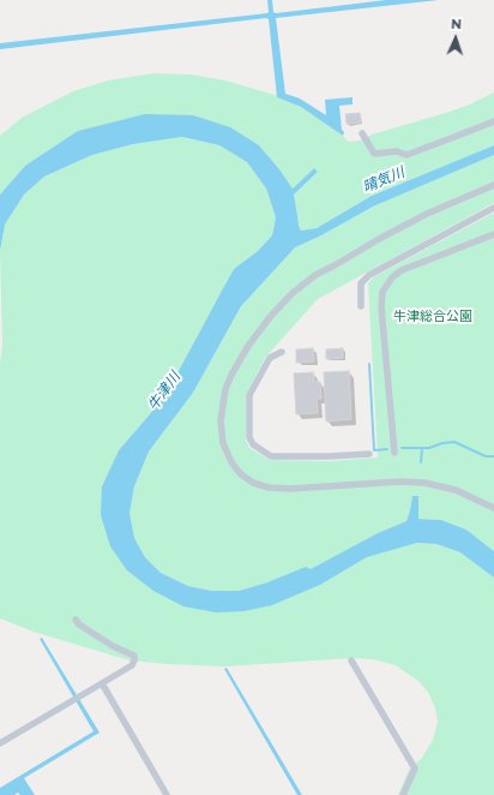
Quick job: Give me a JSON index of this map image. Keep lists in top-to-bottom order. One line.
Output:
{"water":["晴気川","牛津川"],"parks":["牛津総合公園"],"north":"top"}
